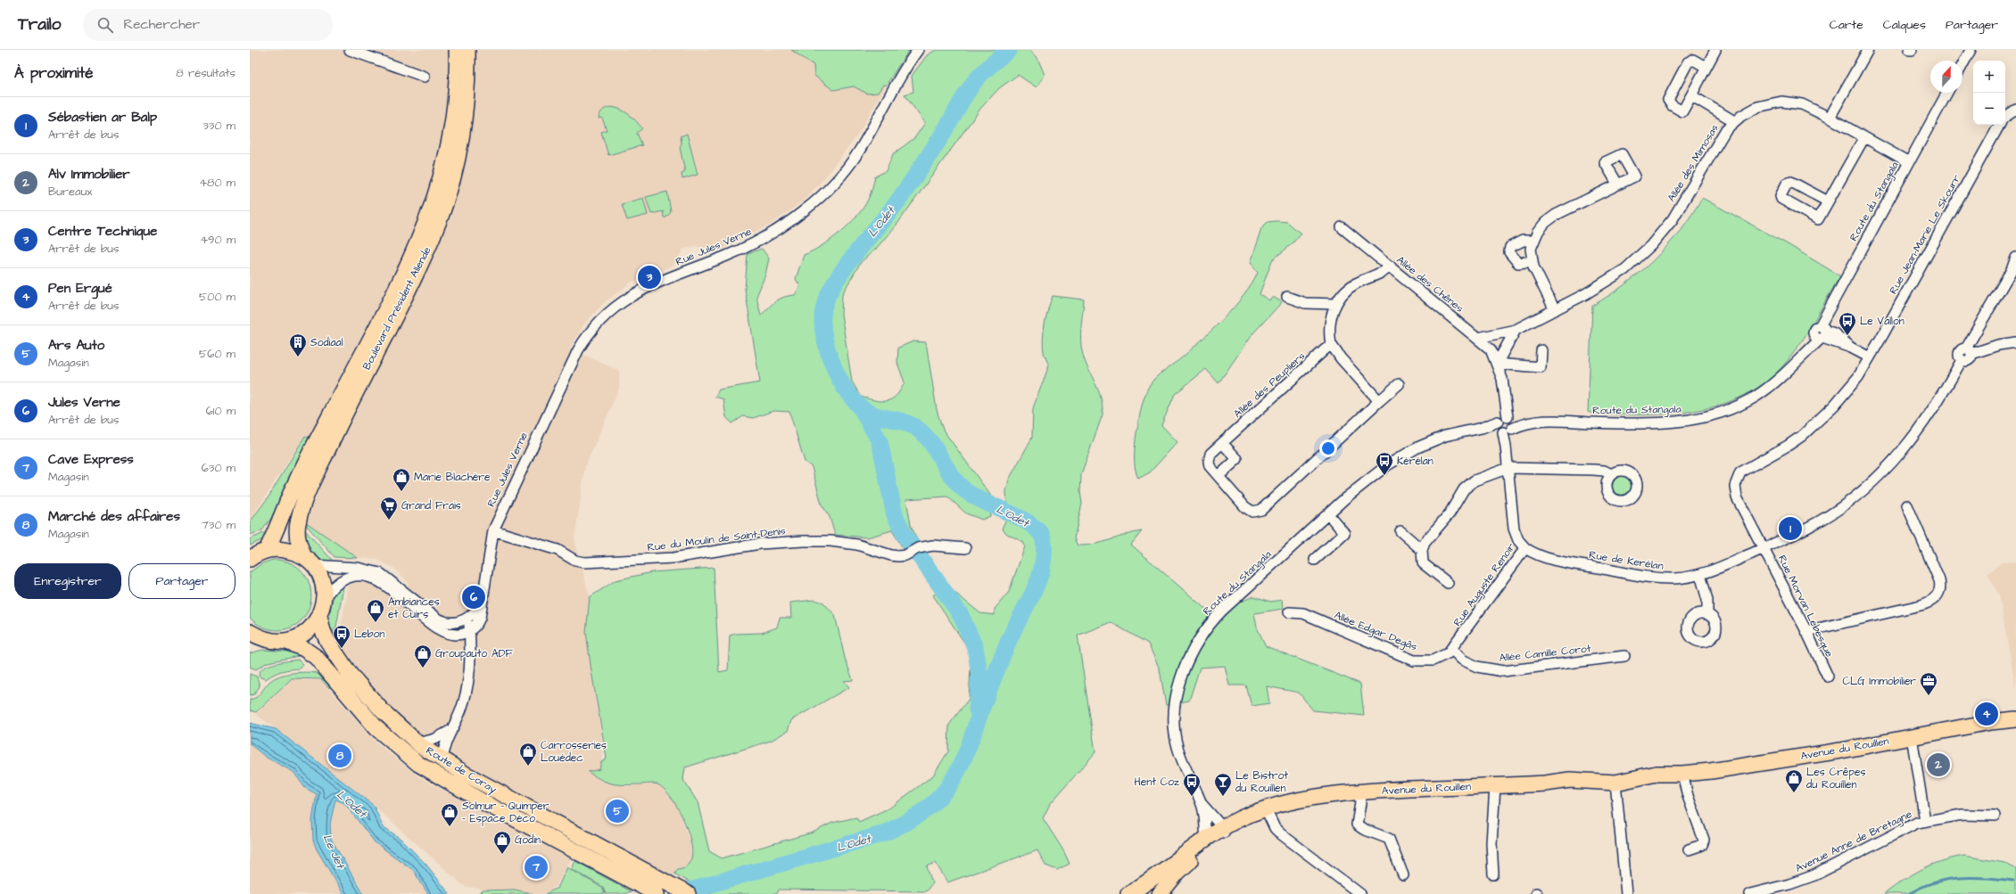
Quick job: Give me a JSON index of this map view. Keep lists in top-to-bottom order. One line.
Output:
{"streets":{"main road":["Boulevard Président Allende","Avenue du Rouillen","Route de Coray"],"street":["Allée des Mimosas","Route du Stangala","Rue Jean-Marie Le Skourr","Rue Jules Verne","Allée des Chênes","Allée des Peupliers","Rue du Moulin de Saint-Denis","Rue de Kerélan","Rue Auguste Renoir","Rue Morvan Lebesque","Allée Edgar Degâs","Allée Camille Corot","Avenue Anne de Bretagne"]},"crossings":[["Allée des Mimosas","Route du Stangala"],["Allée des Mimosas","Allée des Chênes"],["Route du Stangala","Rue Auguste Renoir"],["Route du Stangala","Avenue du Rouillen"],["Rue Jean-Marie Le Skourr","Rue Morvan Lebesque"],["Rue Jules Verne","Rue du Moulin de Saint-Denis"],["Rue Jules Verne","Route de Coray"],["Allée des Chênes","Rue Auguste Renoir"],["Rue de Kerélan","Rue Auguste Renoir"],["Rue de Kerélan","Rue Morvan Lebesque"],["Rue Auguste Renoir","Allée Edgar Degâs"],["Rue Auguste Renoir","Allée Camille Corot"],["Allée Edgar Degâs","Allée Camille Corot"],["Avenue du Rouillen","Avenue Anne de Bretagne"]],"water":["L'Odet","Le Jet"],"places":{"bus stop":["Le Vallon","Kérélan","Lebon","Hent Coz"],"building":["Sodiaal"],"shop":["Marie Blachère","Ambiances et Cuirs","Groupauto ADF","Carrosseries Louédec","Les Crêpes du Rouillen","Solmur - Quimper - Espace Déco","Godin"],"supermarket":["Grand Frais"],"office":["CLG Immobilier"],"bar":["Le Bistrot du Rouillen"]},"north":"top","page":{"header":"Trailo","search":"Rechercher","nav":["Carte","Calques","Partager"],"heading":["À proximité","8 résultats"],"map_buttons":["+","−"],"list":[{"mark":"1","name":"Sébastien ar Balp","note":"Arrêt de bus","value":"330 m"},{"mark":"2","name":"Alv Immobilier","note":"Bureaux","value":"480 m"},{"mark":"3","name":"Centre Technique","note":"Arrêt de bus","value":"490 m"},{"mark":"4","name":"Pen Ergué","note":"Arrêt de bus","value":"500 m"},{"mark":"5","name":"Ars Auto","note":"Magasin","value":"560 m"},{"mark":"6","name":"Jules Verne","note":"Arrêt de bus","value":"610 m"},{"mark":"7","name":"Cave Express","note":"Magasin","value":"630 m"},{"mark":"8","name":"Marché des affaires","note":"Magasin","value":"730 m"}],"pins":["3","1","6","4","8","2","5","7"],"buttons":["Enregistrer","Partager"]}}
